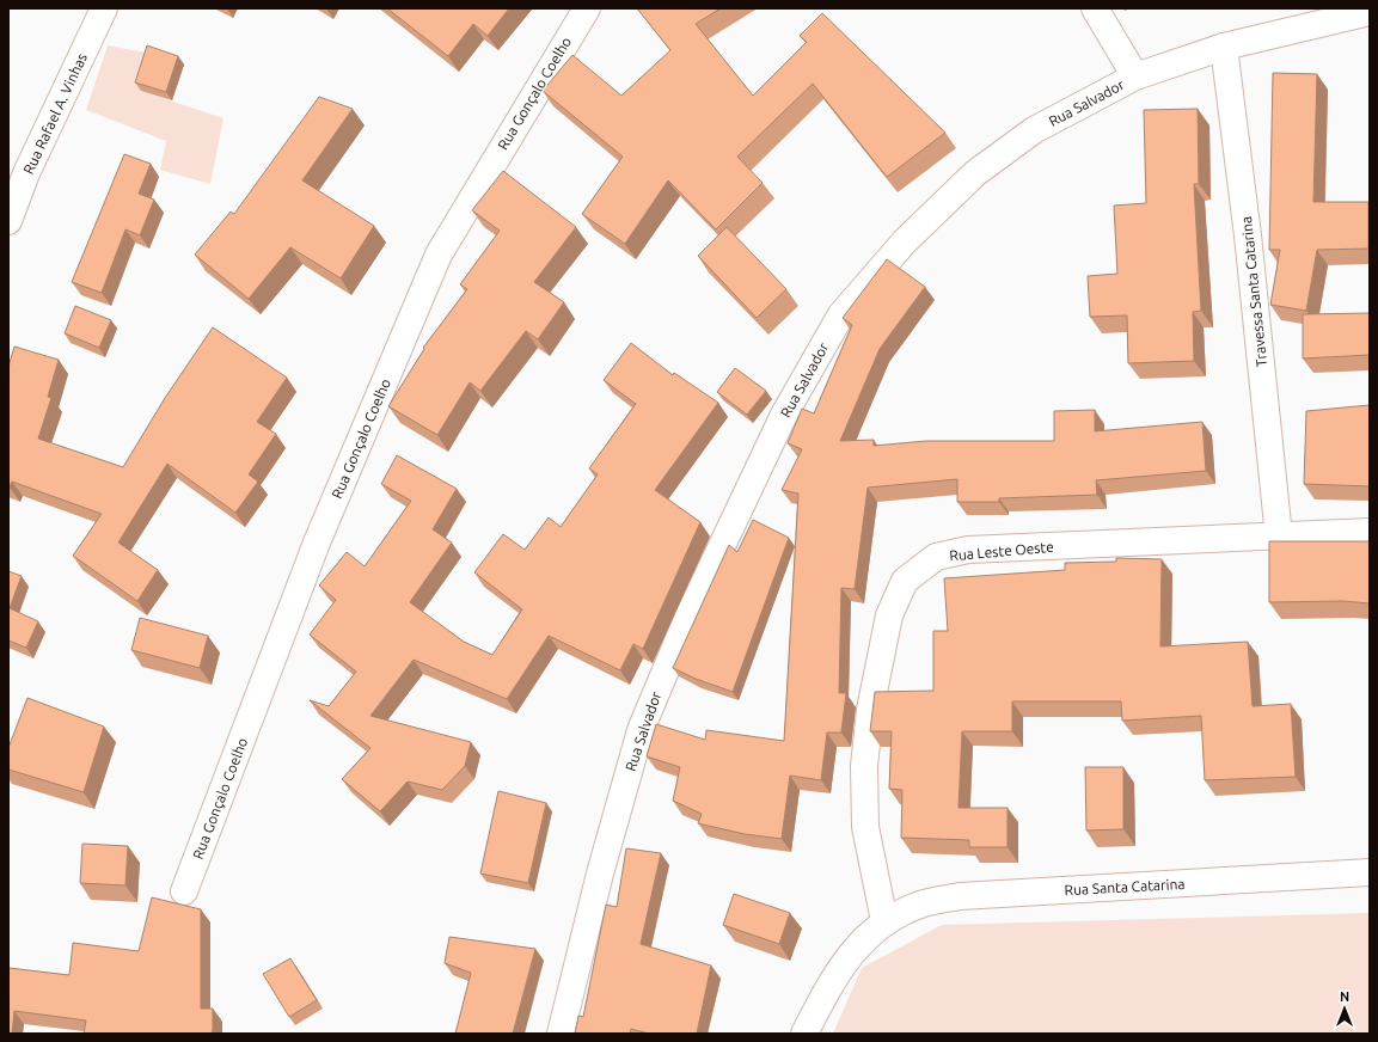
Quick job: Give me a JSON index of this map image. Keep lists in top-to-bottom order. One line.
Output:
{"streets":{"street":["Rua Gonçalo Coelho","Rua Salvador","Rua Rafael A. Vinhas","Travessa Santa Catarina","Rua Leste Oeste","Rua Santa Catarina"]},"crossings":[["Rua Salvador","Travessa Santa Catarina"],["Travessa Santa Catarina","Rua Leste Oeste"],["Rua Leste Oeste","Rua Santa Catarina"]],"north":"top"}
